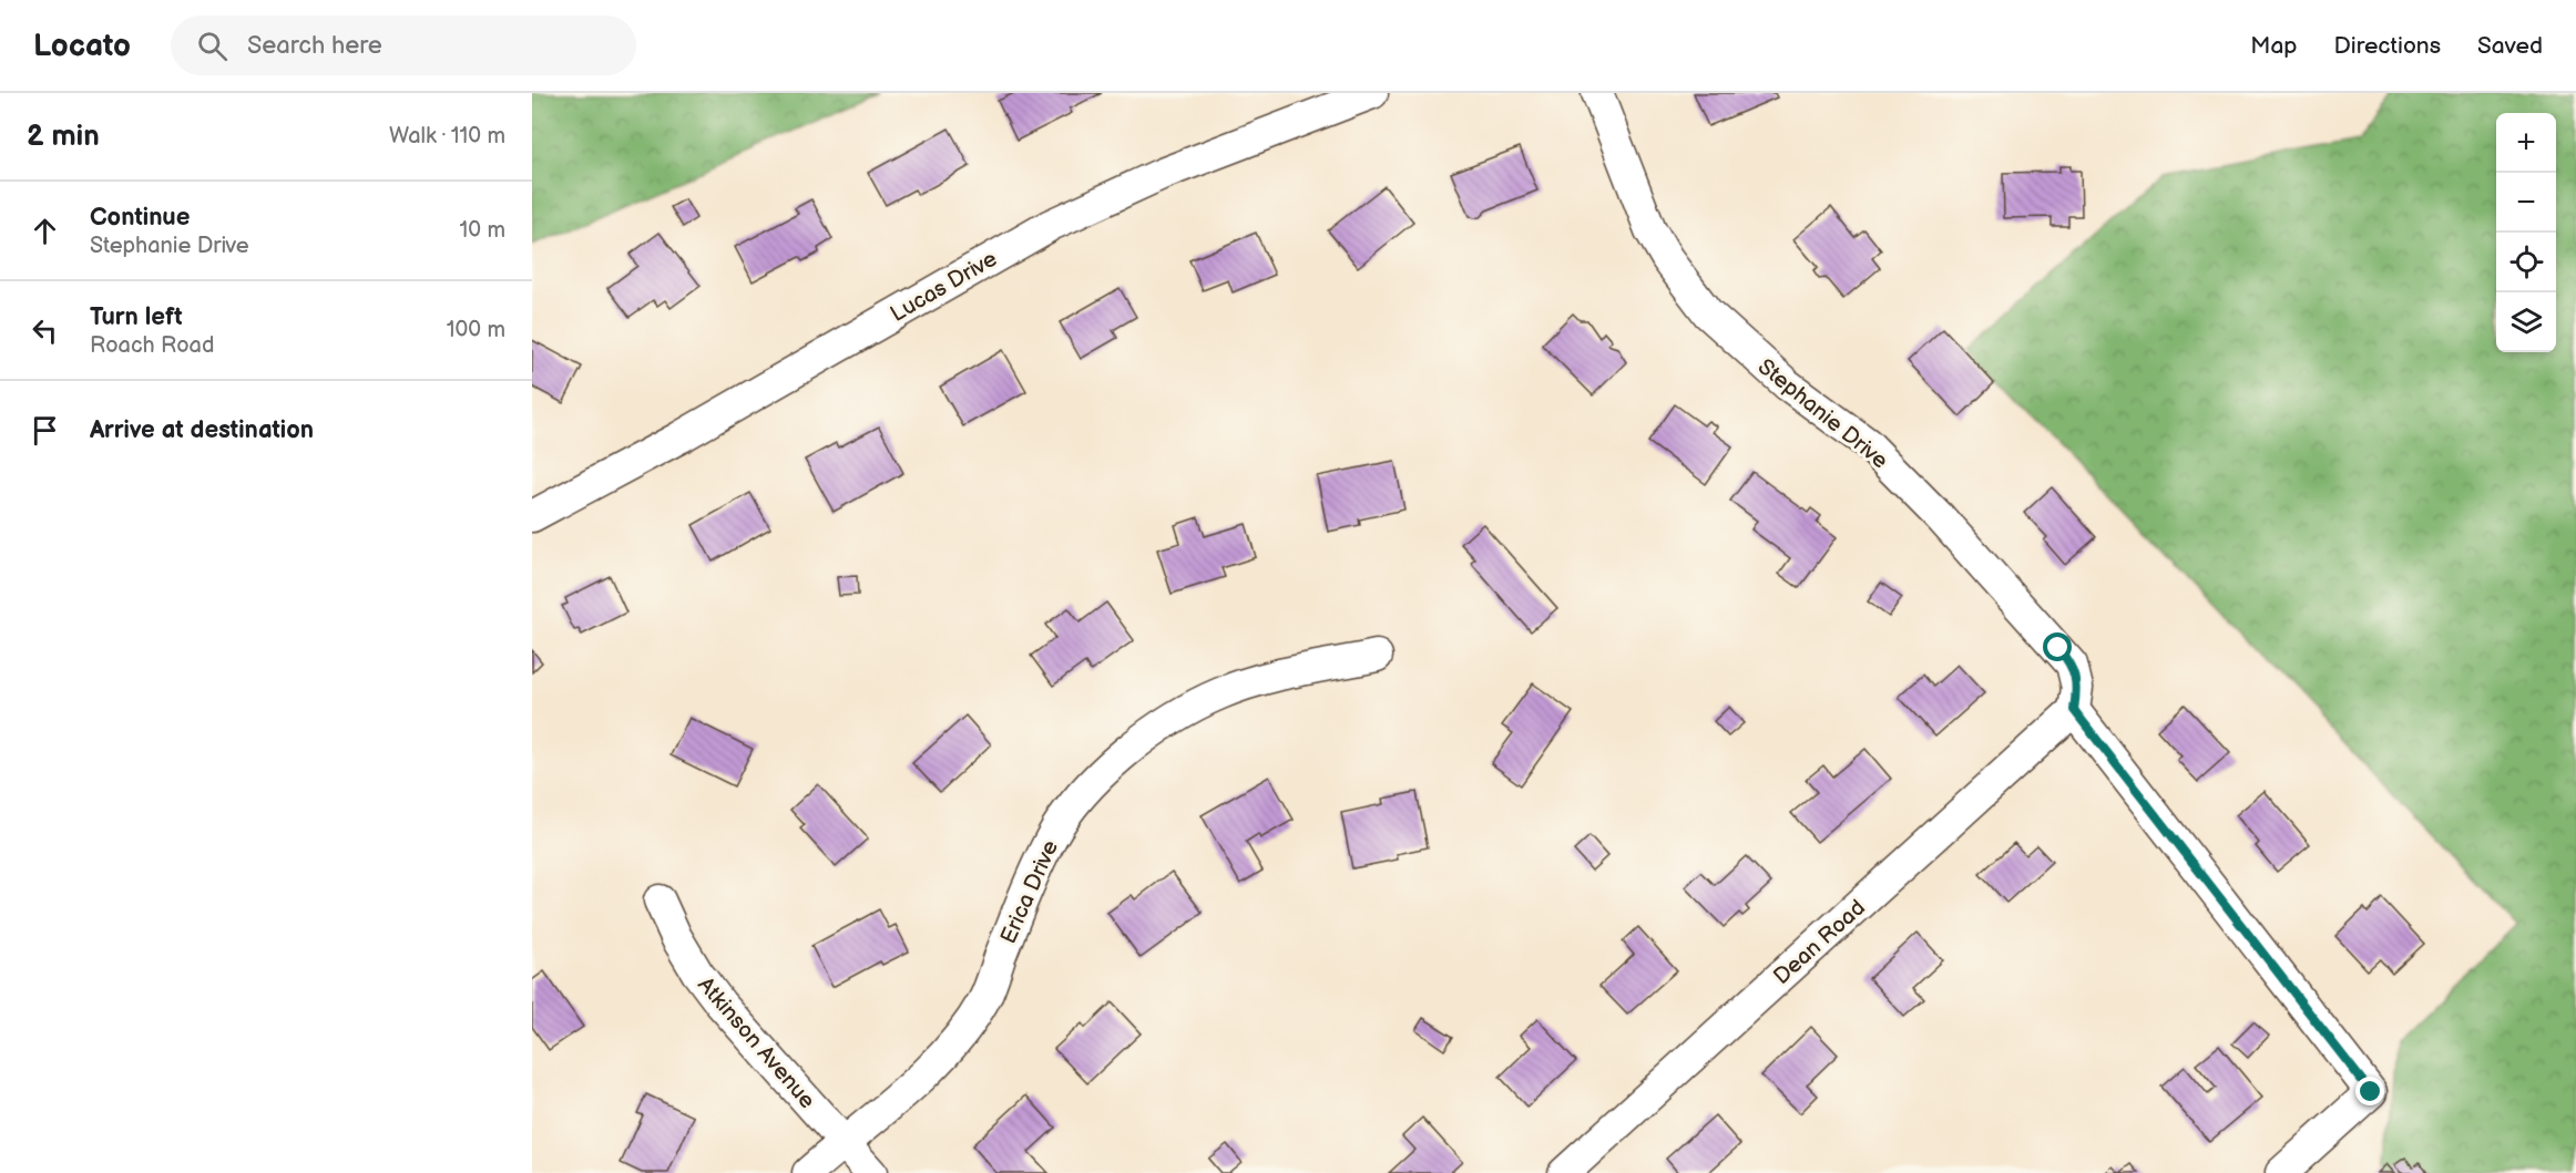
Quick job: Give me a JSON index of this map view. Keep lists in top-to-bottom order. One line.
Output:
{"streets":{"street":["Lucas Drive","Stephanie Drive","Erica Drive","Dean Road","Atkinson Avenue"]},"crossings":[["Stephanie Drive","Dean Road"],["Erica Drive","Atkinson Avenue"]],"page":{"header":"Locato","search":"Search here","nav":["Map","Directions","Saved"],"heading":["2 min","Walk · 110 m"],"map_buttons":["+","−"],"list":[["Continue","Stephanie Drive","10 m"],["Turn left","Roach Road","100 m"],"Arrive at destination"]}}
